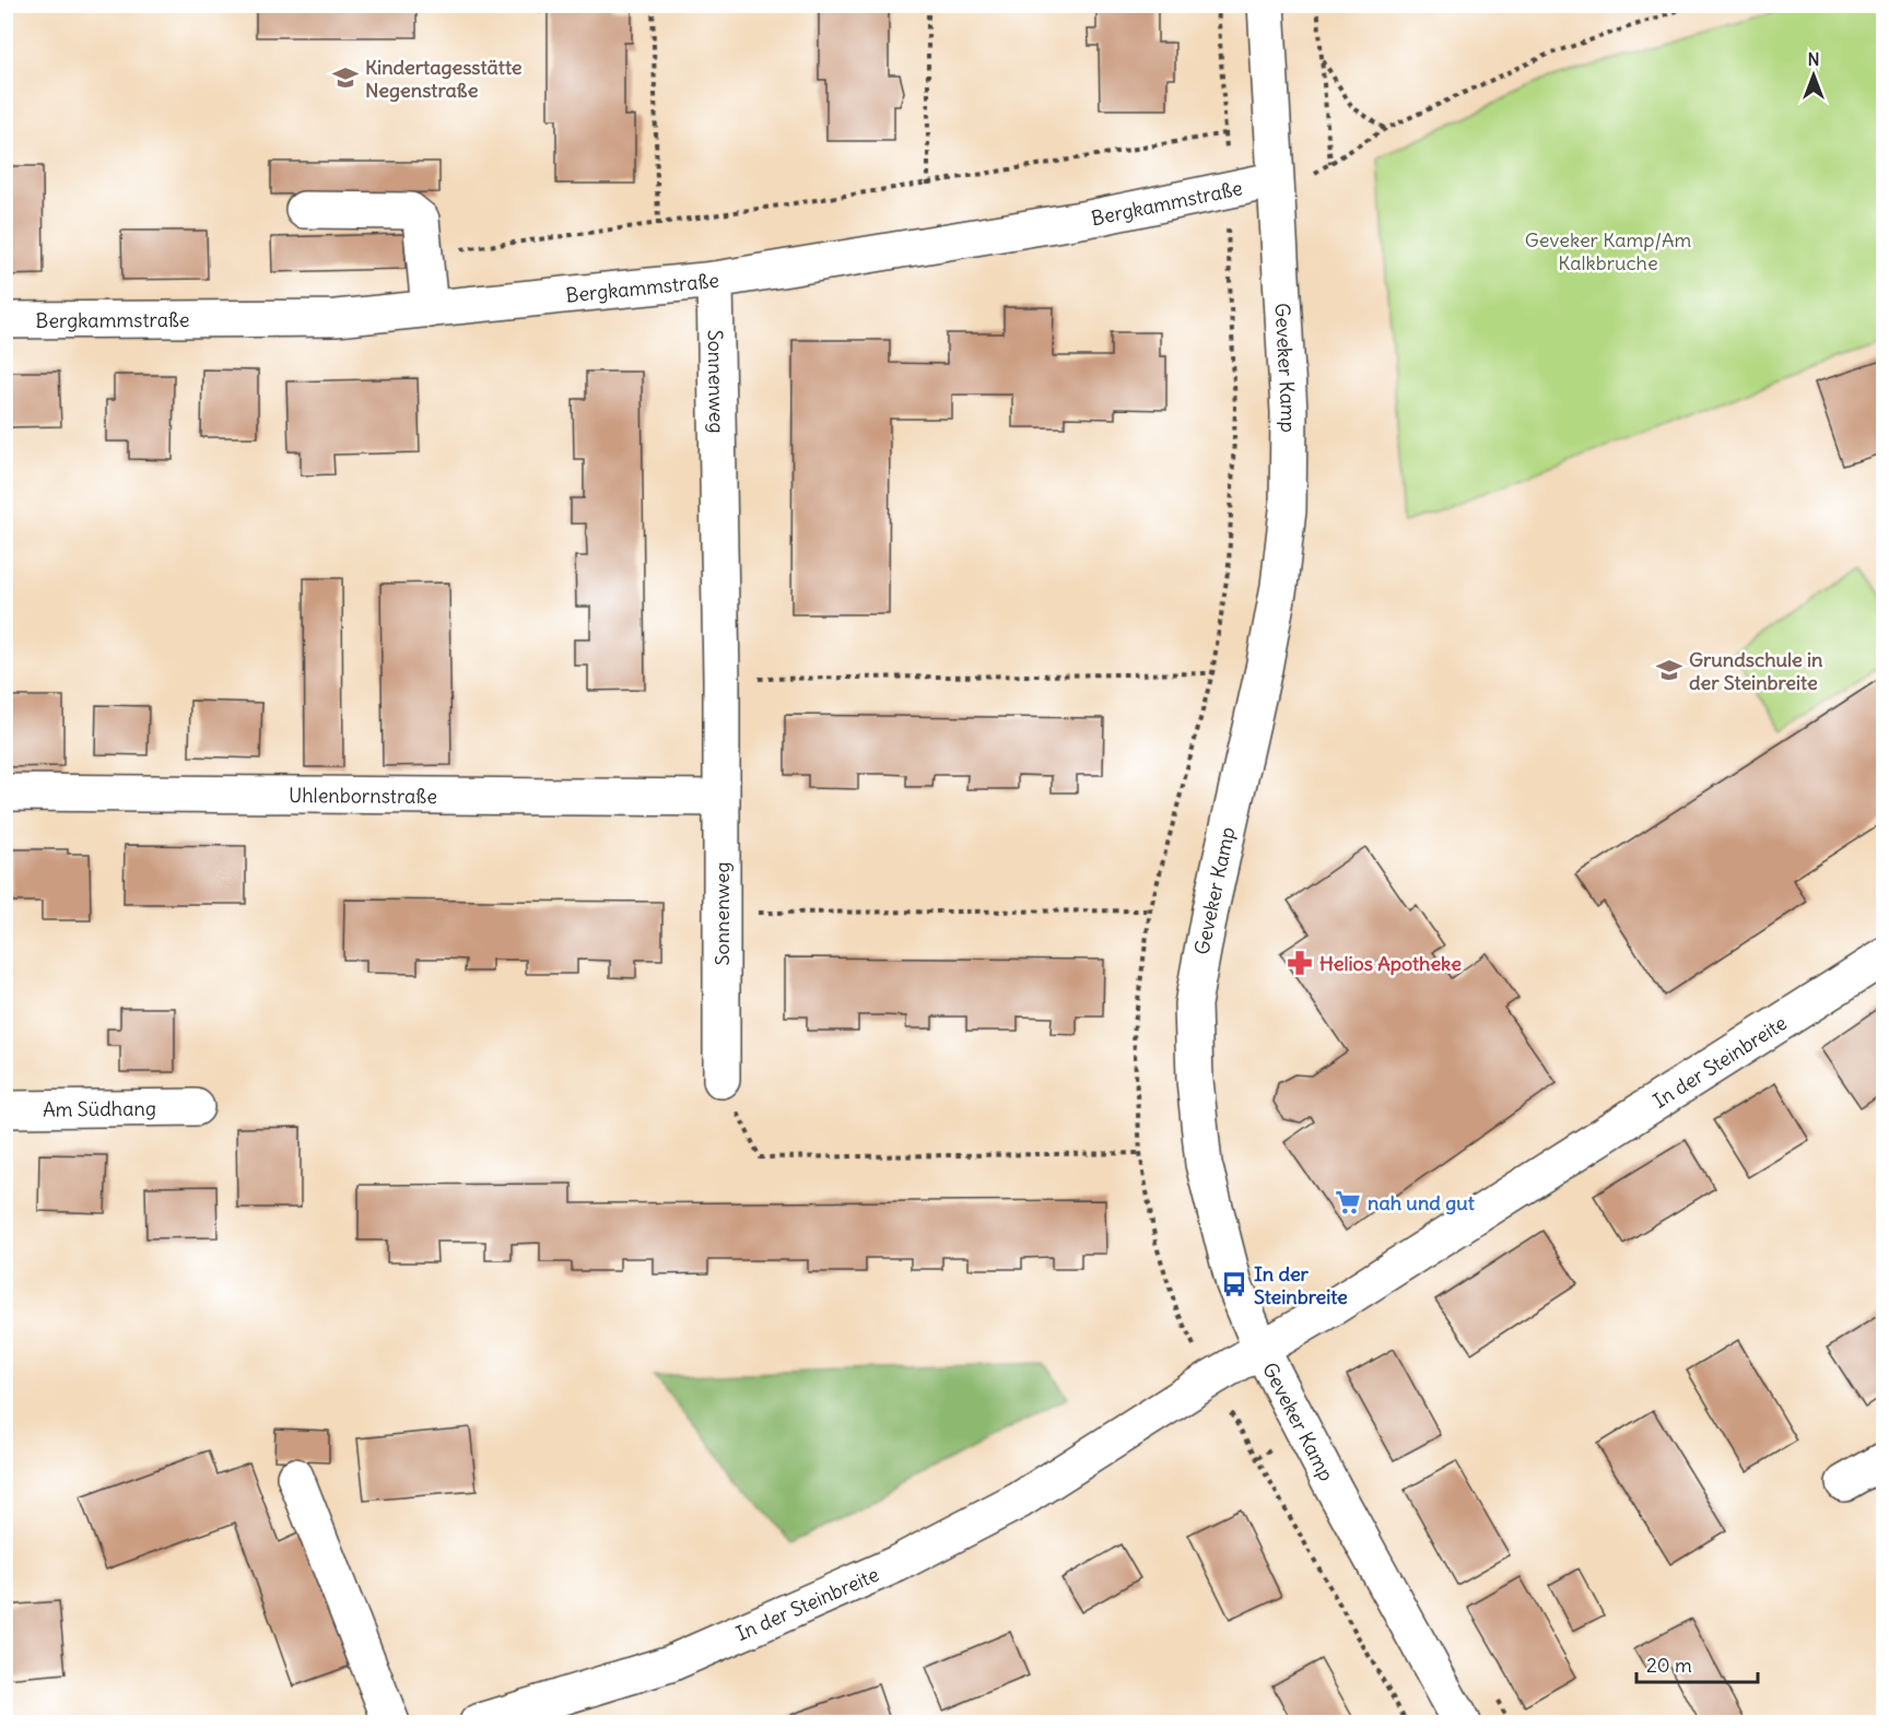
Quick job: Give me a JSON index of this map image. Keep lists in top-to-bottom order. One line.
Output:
{"streets":{"street":["Bergkammstraße","Geveker Kamp","Sonnenweg","Uhlenbornstraße","In der Steinbreite","Am Südhang"]},"crossings":[["Bergkammstraße","Geveker Kamp"],["Bergkammstraße","Sonnenweg"],["Geveker Kamp","In der Steinbreite"],["Sonnenweg","Uhlenbornstraße"]],"parks":["Geveker Kamp/Am Kalkbruche"],"places":{"school or university":["Kindertagesstätte Negenstraße","Grundschule in der Steinbreite"],"pharmacy":["Helios Apotheke"],"supermarket":["nah und gut"],"bus stop":["In der Steinbreite"]},"scale_bar":"20 m","north":"top"}
